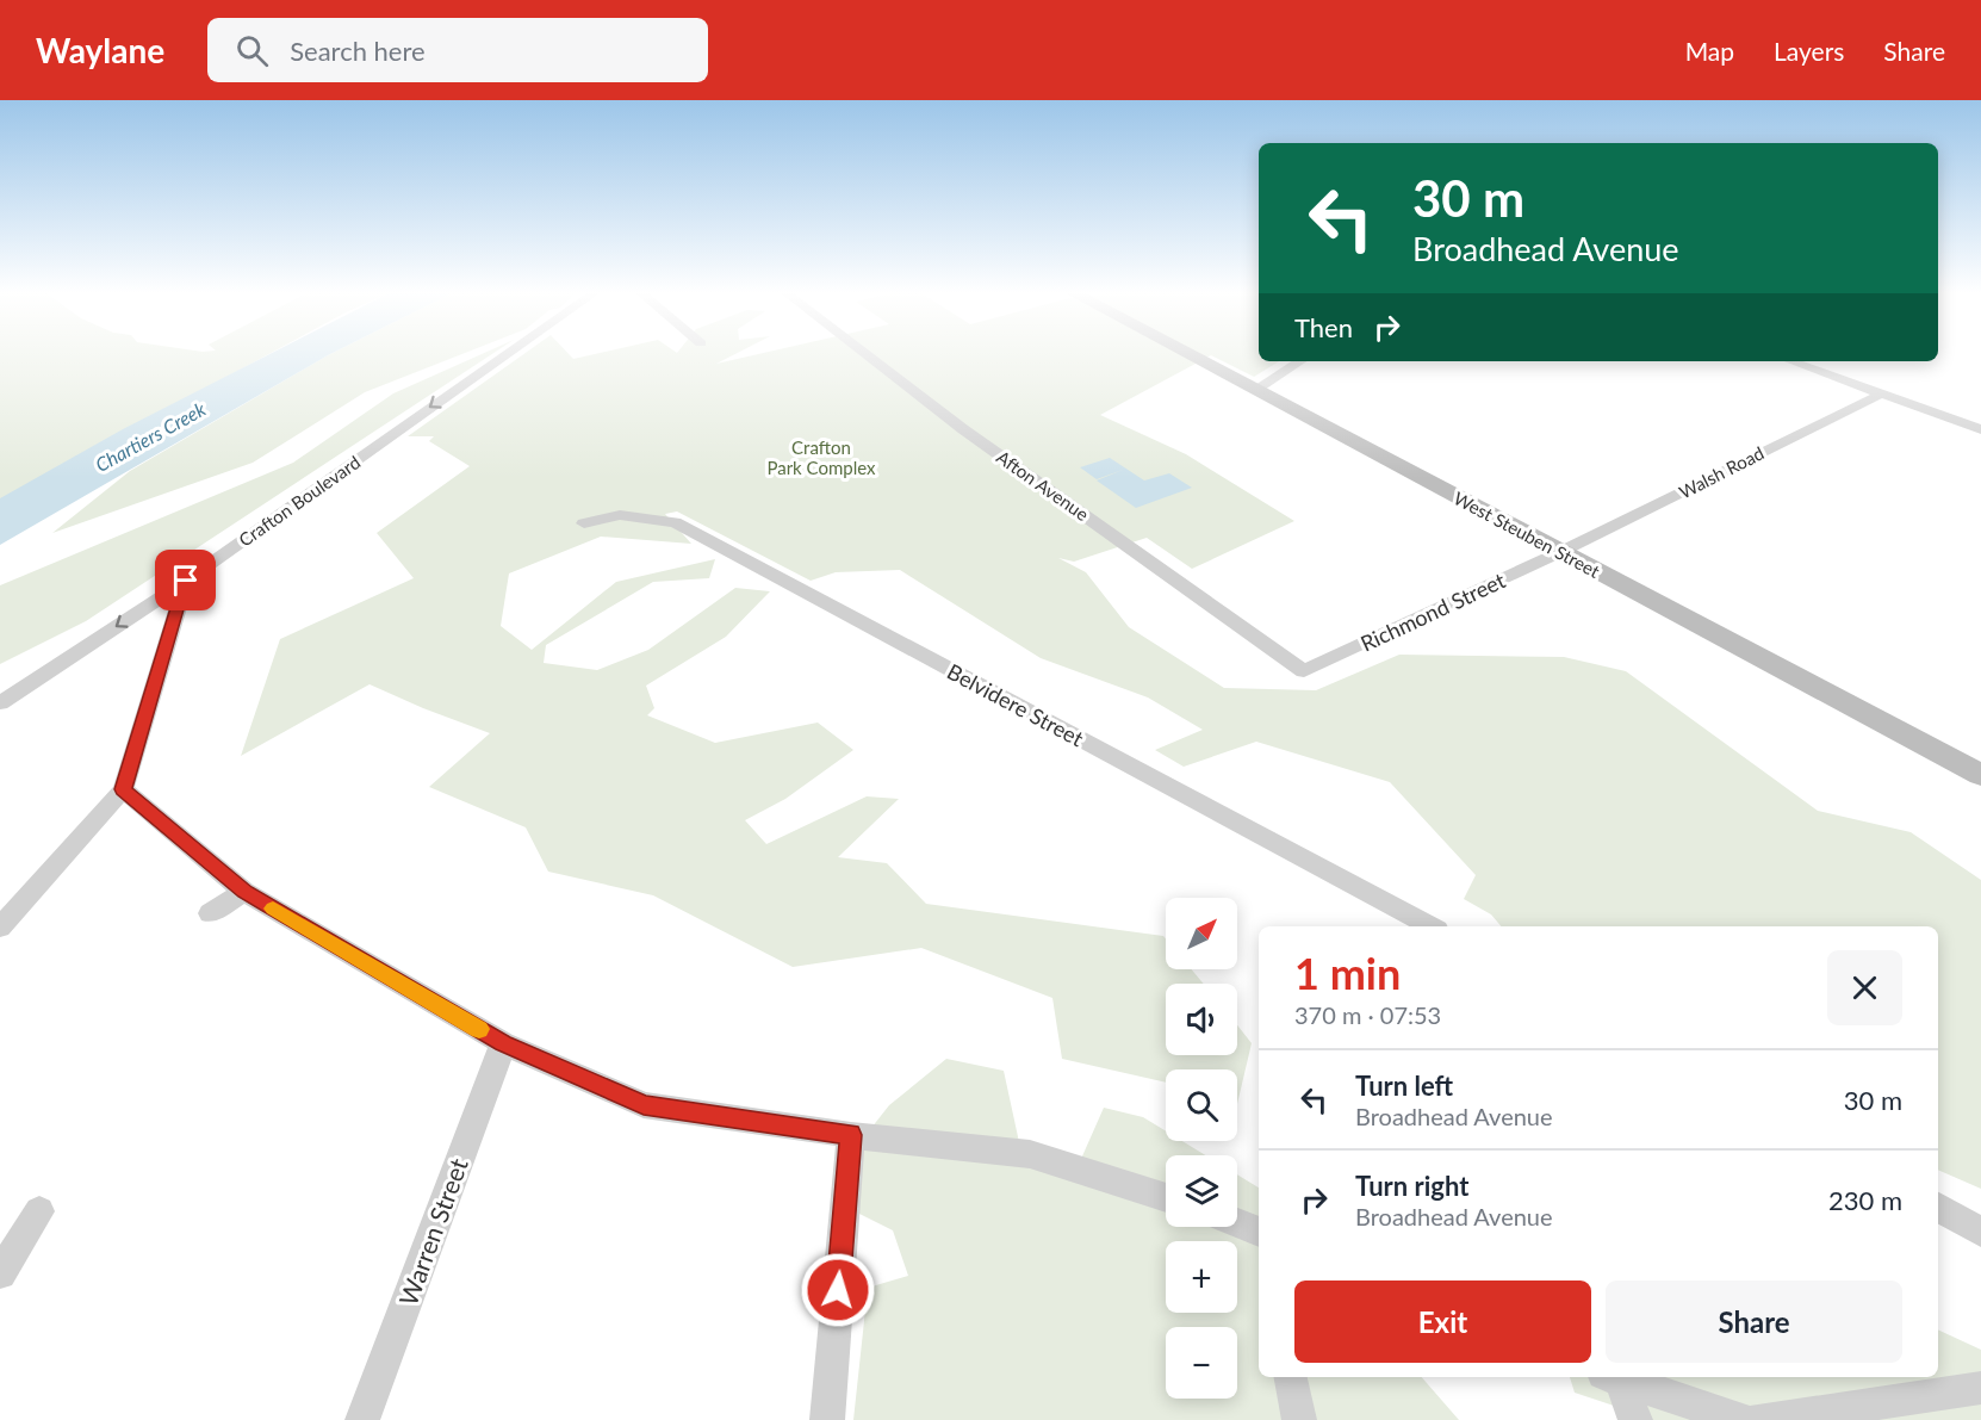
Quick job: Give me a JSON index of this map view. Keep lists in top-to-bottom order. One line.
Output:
{"streets":{"main road":["West Steuben Street"],"street":["Walsh Road","Afton Avenue","Crafton Boulevard","Richmond Street","Belvidere Street","Warren Street"]},"crossings":[["Walsh Road","West Steuben Street"],["Walsh Road","Richmond Street"],["Afton Avenue","Richmond Street"],["West Steuben Street","Richmond Street"]],"one_way":["Crafton Boulevard"],"water":["Chartiers Creek"],"parks":["Crafton Park Complex"],"north":"top right","page":{"header":"Waylane","search":"Search here","nav":["Map","Layers","Share"],"turn":["30 m","Broadhead Avenue"],"then":"Then","map_buttons":["+","−"],"heading":["1 min","370 m · 07:53"],"list":[{"name":"Turn left","note":"Broadhead Avenue","value":"30 m"},{"name":"Turn right","note":"Broadhead Avenue","value":"230 m"}],"buttons":["Exit","Share"]}}
